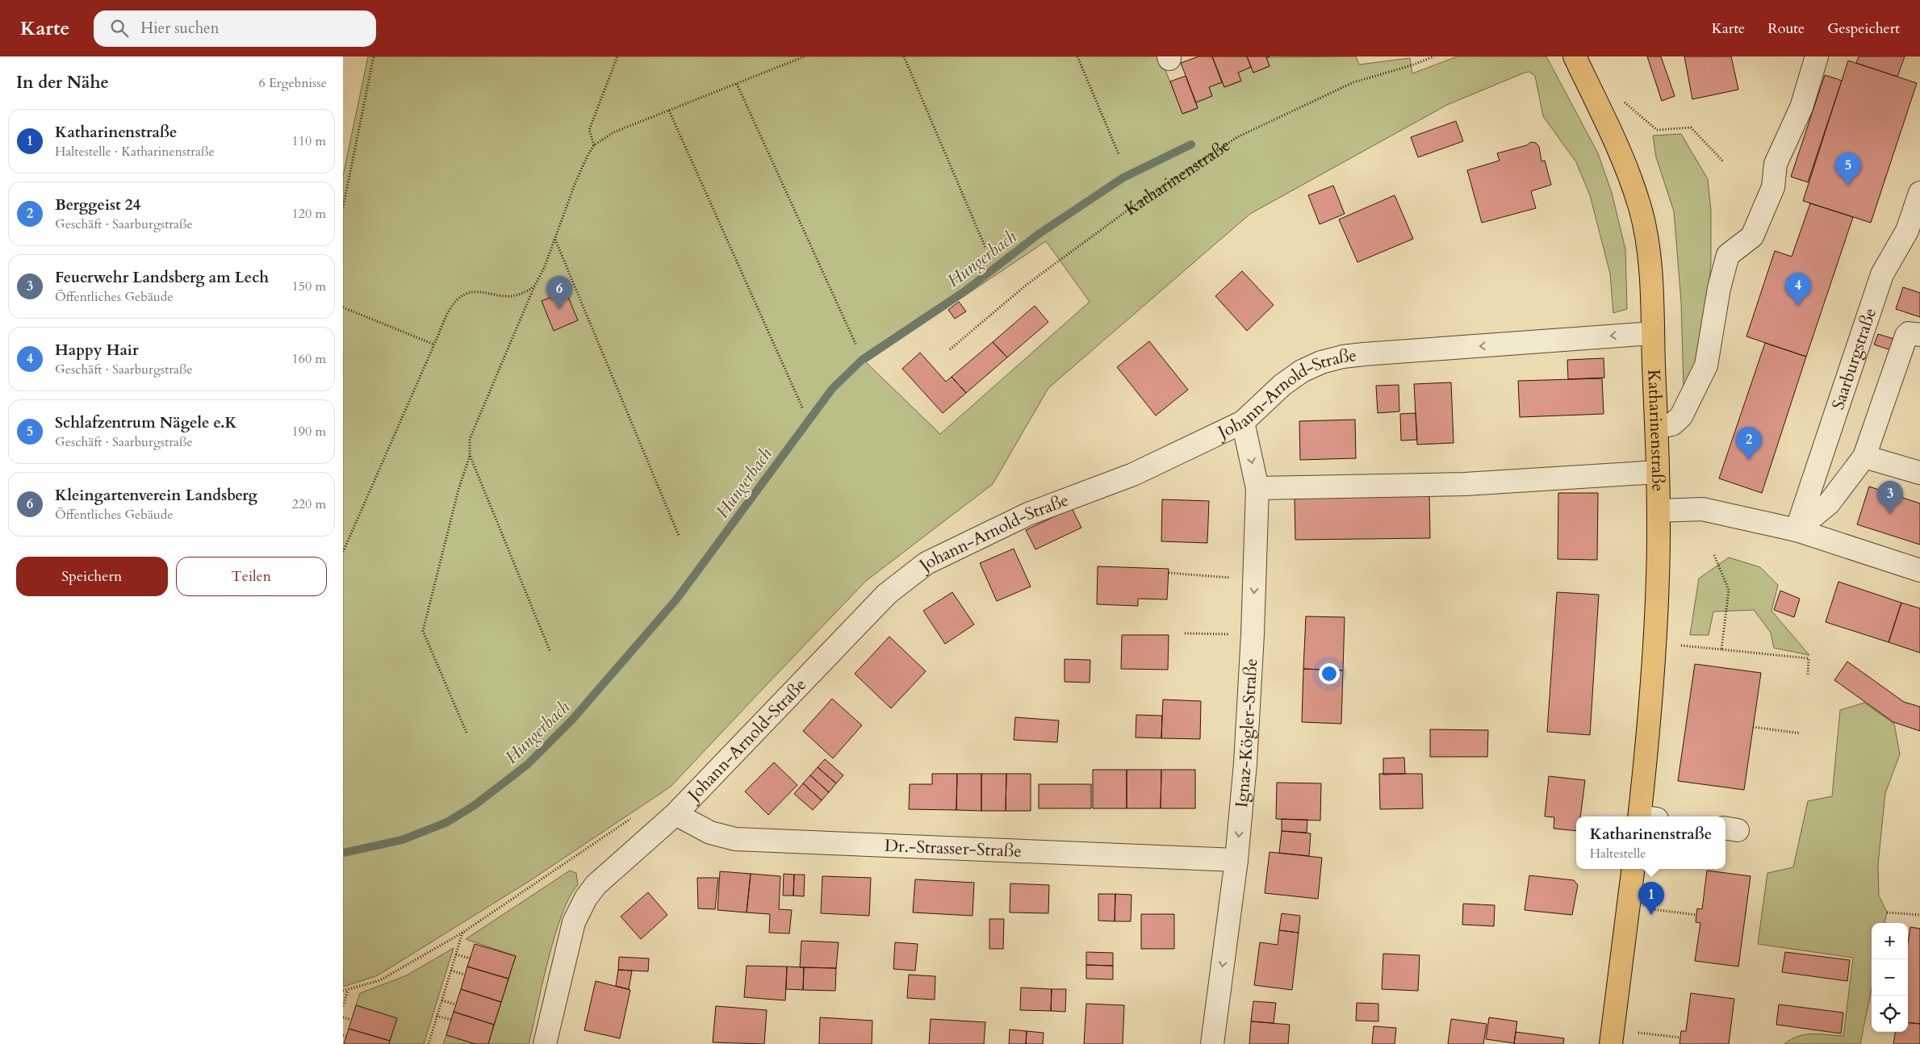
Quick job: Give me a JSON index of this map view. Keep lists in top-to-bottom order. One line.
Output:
{"streets":{"main road":["Katharinenstraße"],"street":["Saarburgstraße","Johann-Arnold-Straße","Ignaz-Kögler-Straße","Dr.-Strasser-Straße"]},"crossings":[["Katharinenstraße","Johann-Arnold-Straße"],["Johann-Arnold-Straße","Ignaz-Kögler-Straße"],["Johann-Arnold-Straße","Dr.-Strasser-Straße"],["Ignaz-Kögler-Straße","Dr.-Strasser-Straße"]],"one_way":["Ignaz-Kögler-Straße"],"water":["Hungerbach"],"page":{"header":"Karte","search":"Hier suchen","nav":["Karte","Route","Gespeichert"],"heading":["In der Nähe","6 Ergebnisse"],"list":[{"mark":"1","name":"Katharinenstraße","note":"Haltestelle · Katharinenstraße","value":"110 m"},{"mark":"2","name":"Berggeist 24","note":"Geschäft · Saarburgstraße","value":"120 m"},{"mark":"3","name":"Feuerwehr Landsberg am Lech","note":"Öffentliches Gebäude","value":"150 m"},{"mark":"4","name":"Happy Hair","note":"Geschäft · Saarburgstraße","value":"160 m"},{"mark":"5","name":"Schlafzentrum Nägele e.K","note":"Geschäft · Saarburgstraße","value":"190 m"},{"mark":"6","name":"Kleingartenverein Landsberg","note":"Öffentliches Gebäude","value":"220 m"}],"pins":["5","4","6","2","3","1"],"buttons":["Speichern","Teilen"],"popup":["Katharinenstraße","Haltestelle"],"map_buttons":["+","−"]}}
